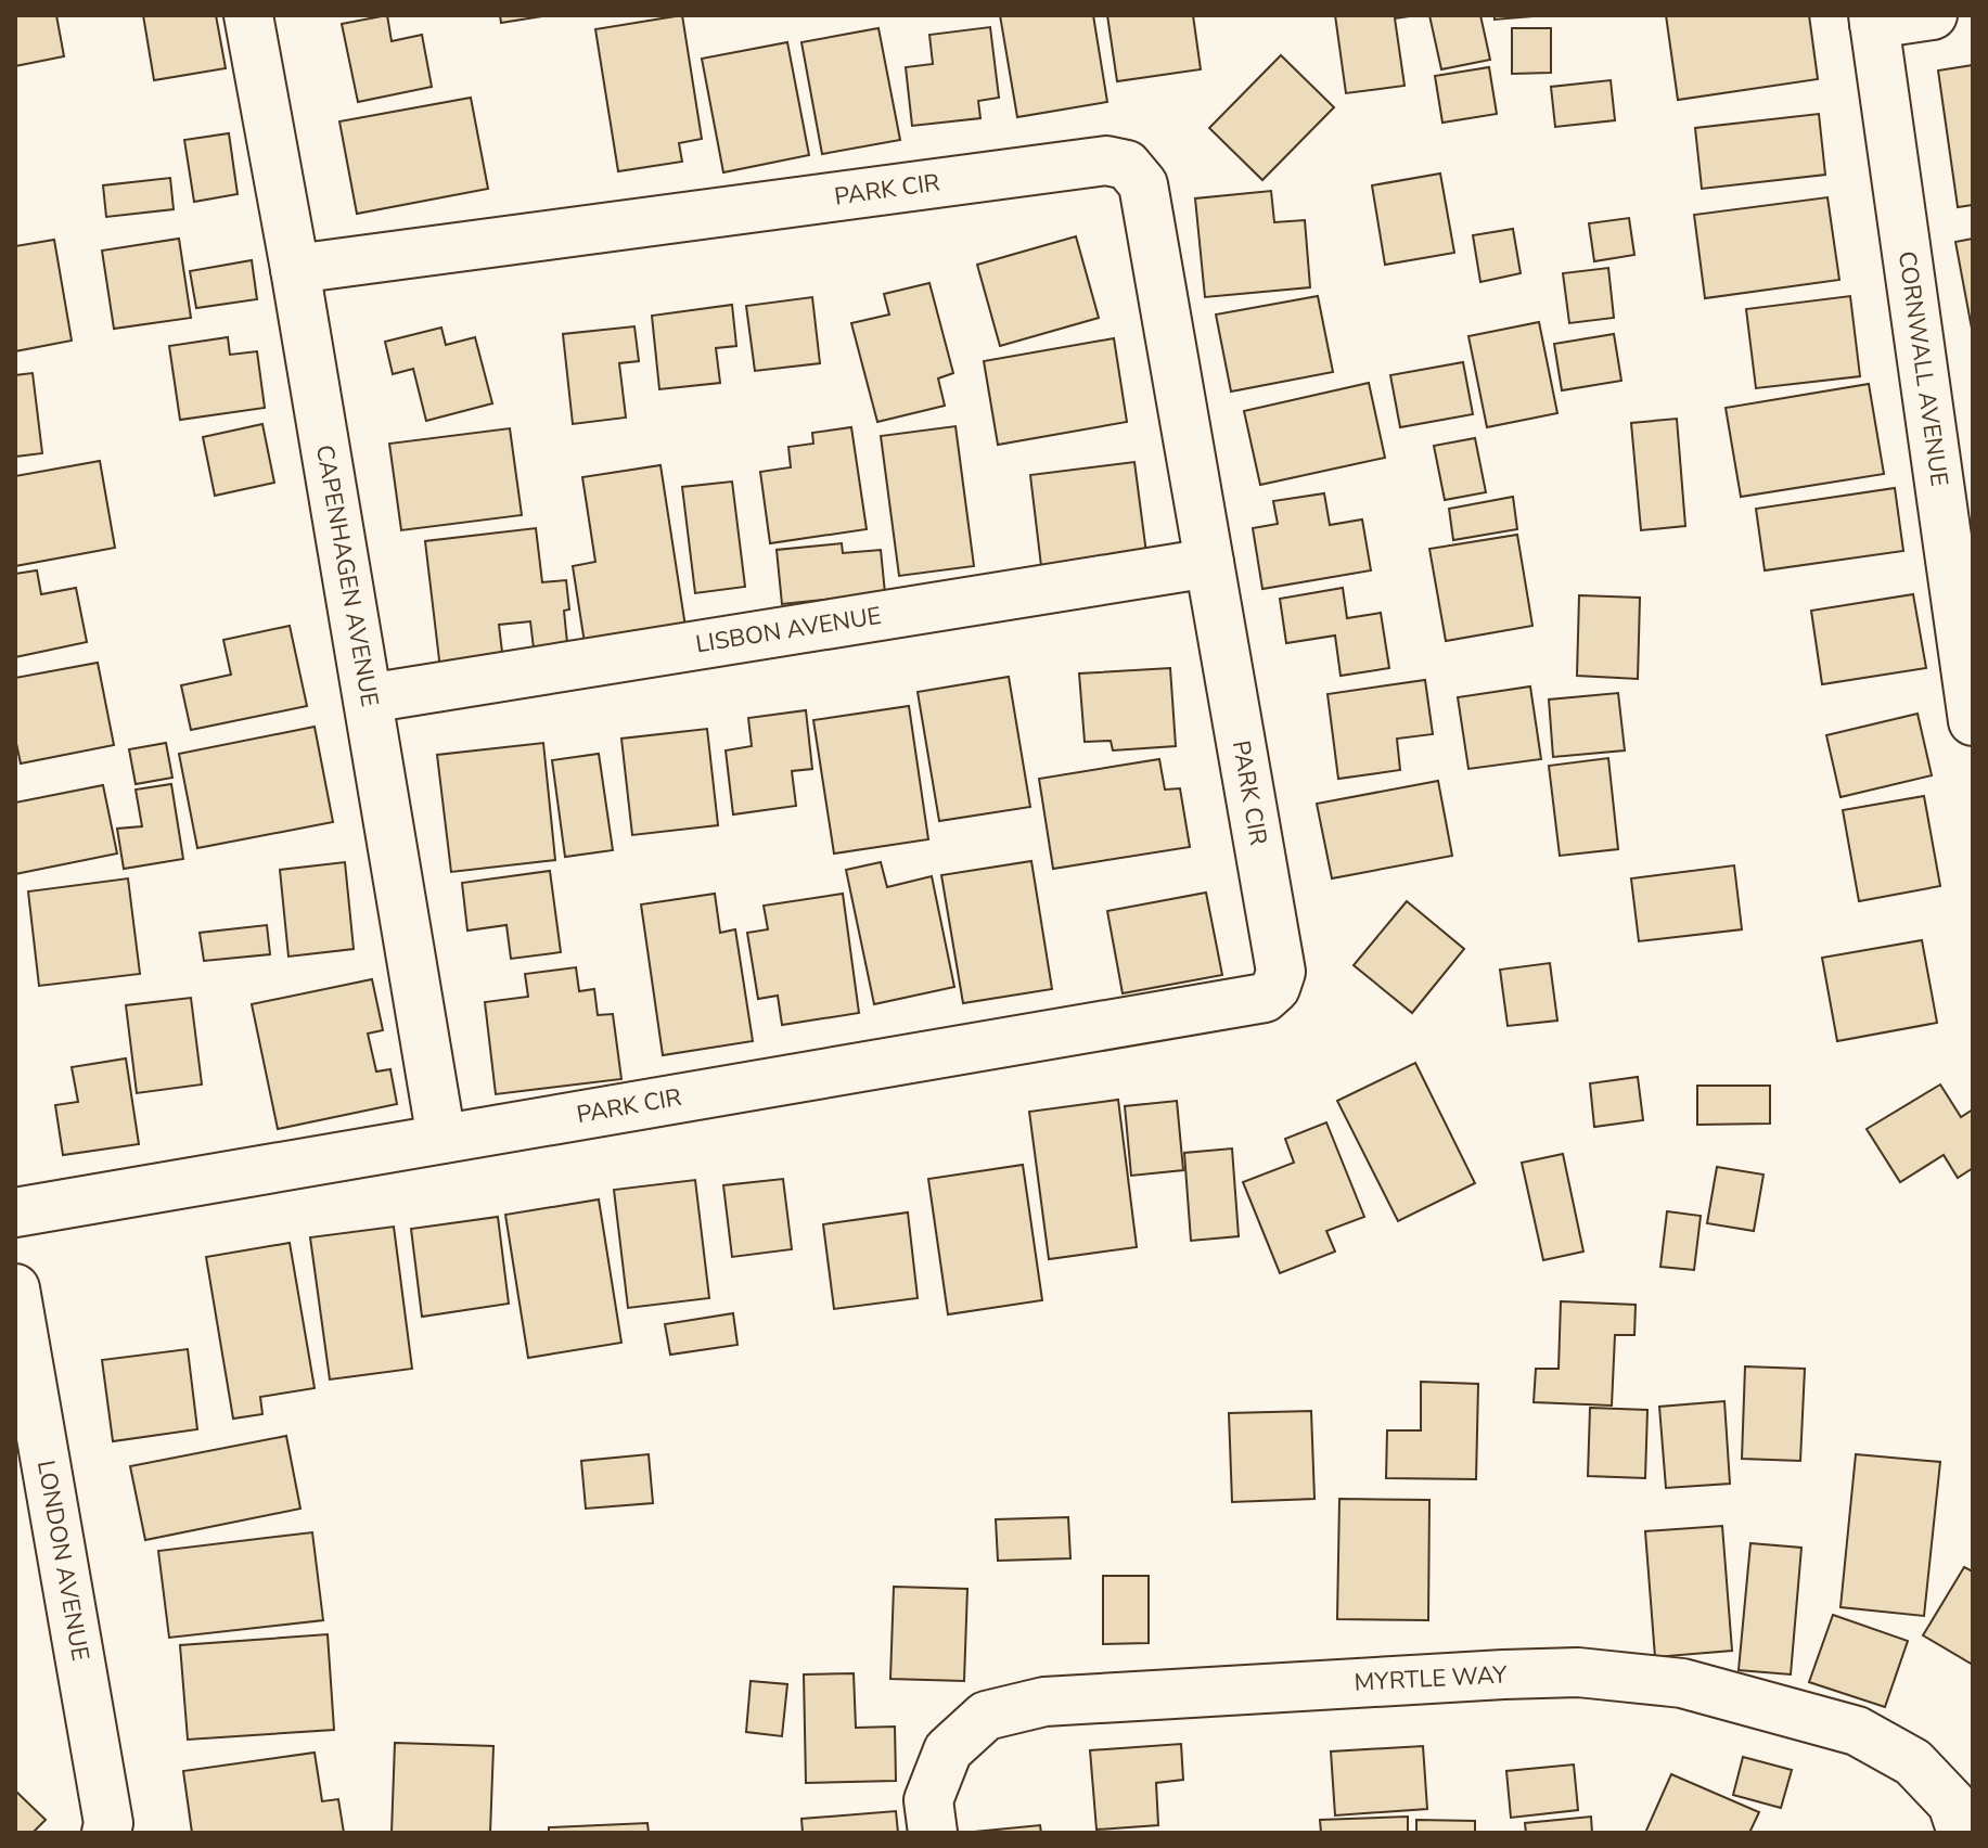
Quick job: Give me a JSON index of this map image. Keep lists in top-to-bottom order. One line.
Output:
{"streets":{"street":["PARK CIR","CORNWALL AVENUE","CAPENHAGEN AVENUE","LISBON AVENUE","LONDON AVENUE","MYRTLE WAY"]},"crossings":[["PARK CIR","CAPENHAGEN AVENUE"],["PARK CIR","LISBON AVENUE"],["CAPENHAGEN AVENUE","LISBON AVENUE"]]}
